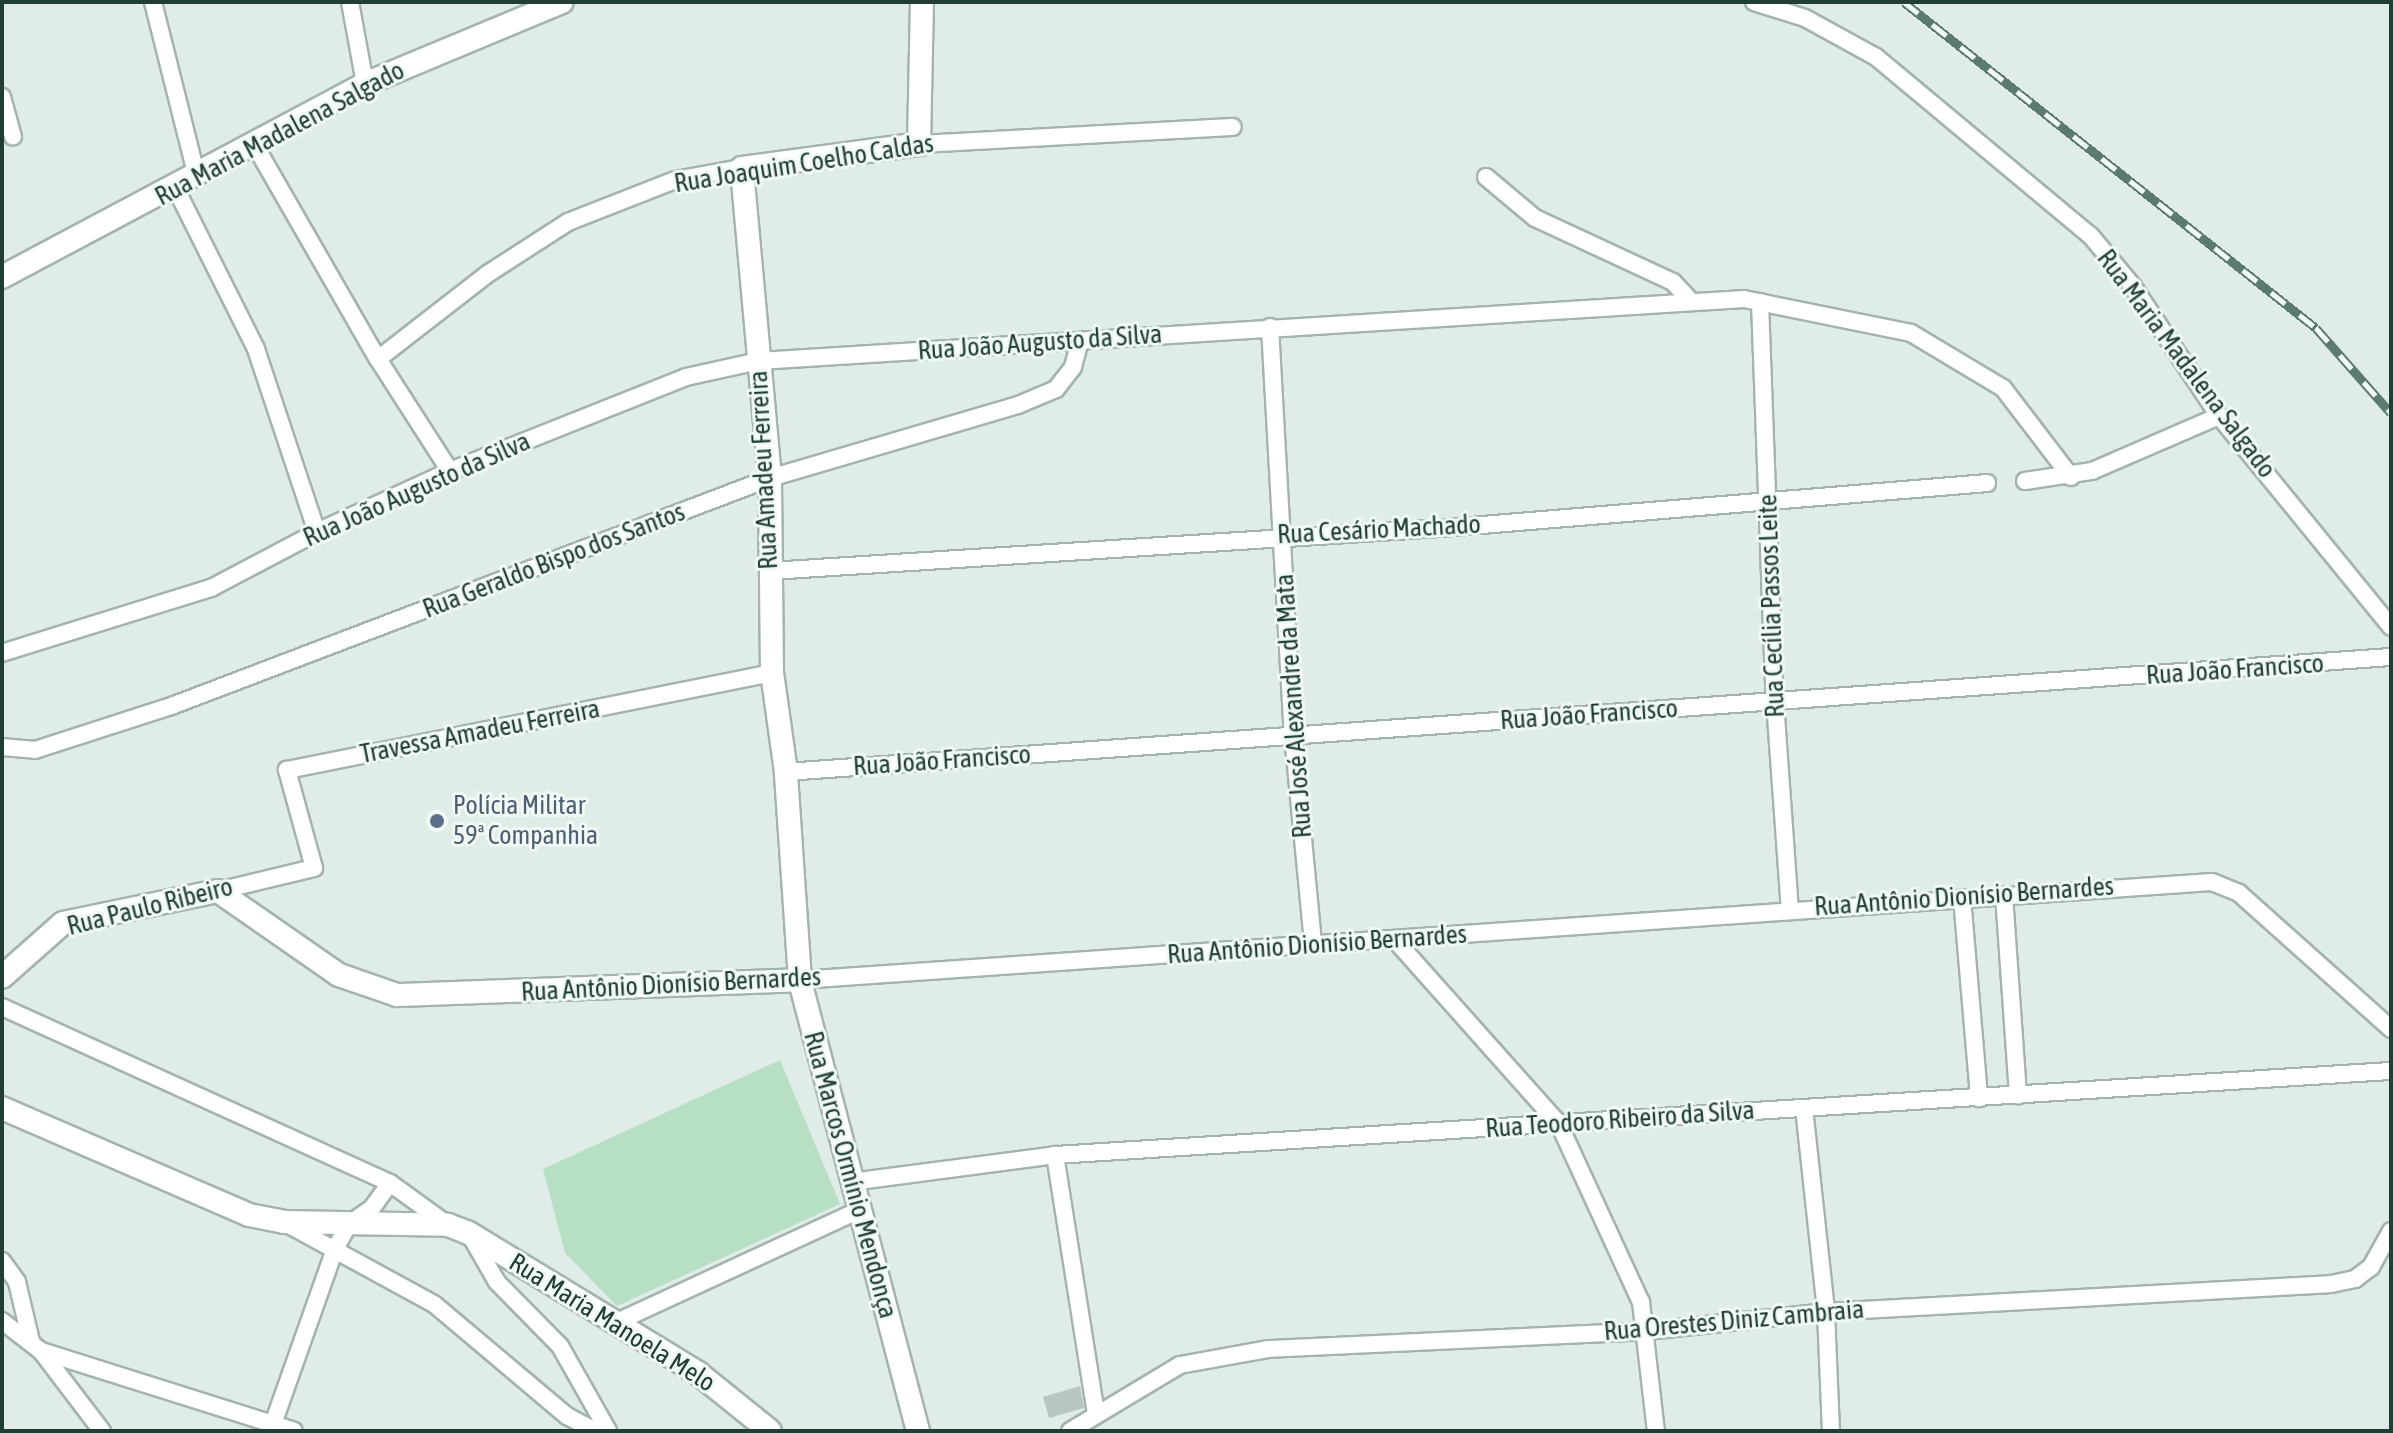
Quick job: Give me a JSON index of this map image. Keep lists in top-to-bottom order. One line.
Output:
{"streets":{"street":["Rua Maria Madalena Salgado","Rua Joaquim Coelho Caldas","Rua João Augusto da Silva","Rua Amadeu Ferreira","Rua Cesário Machado","Rua Geraldo Bispo dos Santos","Rua Cecília Passos Leite","Rua João Francisco","Rua José Alexandre da Mata","Travessa Amadeu Ferreira","Rua Antônio Dionísio Bernardes","Rua Paulo Ribeiro","Rua Teodoro Ribeiro da Silva","Rua Marcos Ormínio Mendonça","Rua Orestes Diniz Cambraia","Rua Maria Manoela Melo"]},"crossings":[["Rua Joaquim Coelho Caldas","Rua Amadeu Ferreira"],["Rua João Augusto da Silva","Rua Amadeu Ferreira"],["Rua João Augusto da Silva","Rua Geraldo Bispo dos Santos"],["Rua João Augusto da Silva","Rua Cecília Passos Leite"],["Rua João Augusto da Silva","Rua José Alexandre da Mata"],["Rua Amadeu Ferreira","Rua Cesário Machado"],["Rua Amadeu Ferreira","Rua Geraldo Bispo dos Santos"],["Rua Amadeu Ferreira","Rua João Francisco"],["Rua Amadeu Ferreira","Travessa Amadeu Ferreira"],["Rua Amadeu Ferreira","Rua Marcos Ormínio Mendonça"],["Rua Cesário Machado","Rua Cecília Passos Leite"],["Rua Cesário Machado","Rua José Alexandre da Mata"],["Rua Cecília Passos Leite","Rua João Francisco"],["Rua Cecília Passos Leite","Rua Antônio Dionísio Bernardes"],["Rua João Francisco","Rua José Alexandre da Mata"],["Rua João Francisco","Rua Marcos Ormínio Mendonça"],["Rua José Alexandre da Mata","Rua Antônio Dionísio Bernardes"],["Travessa Amadeu Ferreira","Rua Paulo Ribeiro"],["Rua Antônio Dionísio Bernardes","Rua Paulo Ribeiro"],["Rua Antônio Dionísio Bernardes","Rua Marcos Ormínio Mendonça"],["Rua Teodoro Ribeiro da Silva","Rua Marcos Ormínio Mendonça"]],"places":["Polícia Militar 59ª Companhia"]}
